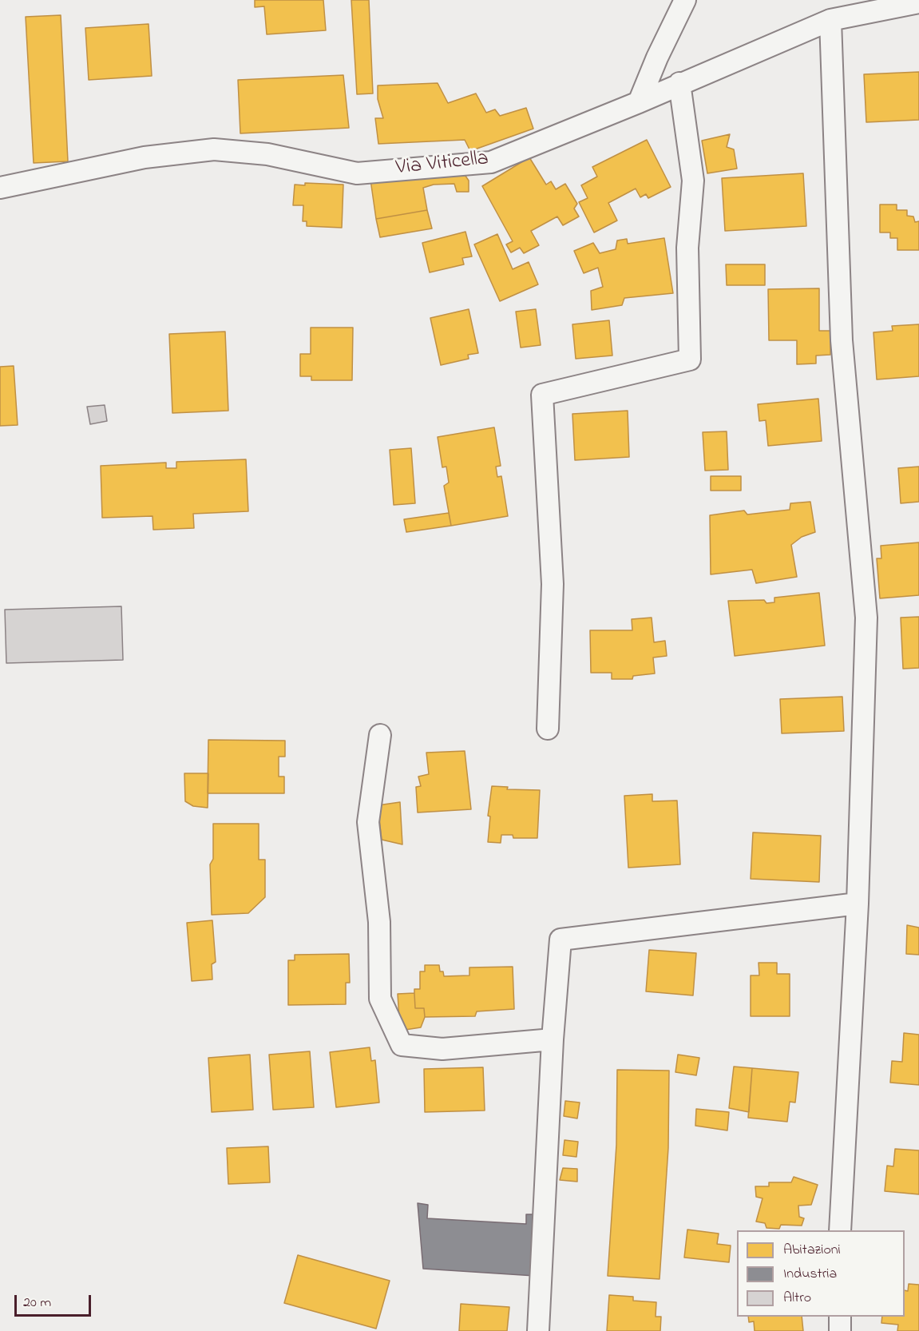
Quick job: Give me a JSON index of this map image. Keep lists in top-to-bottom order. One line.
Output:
{"streets":{"street":["Via Viticella"]},"legend":["Abitazioni","Industria","Altro"],"scale_bar":"20 m"}
